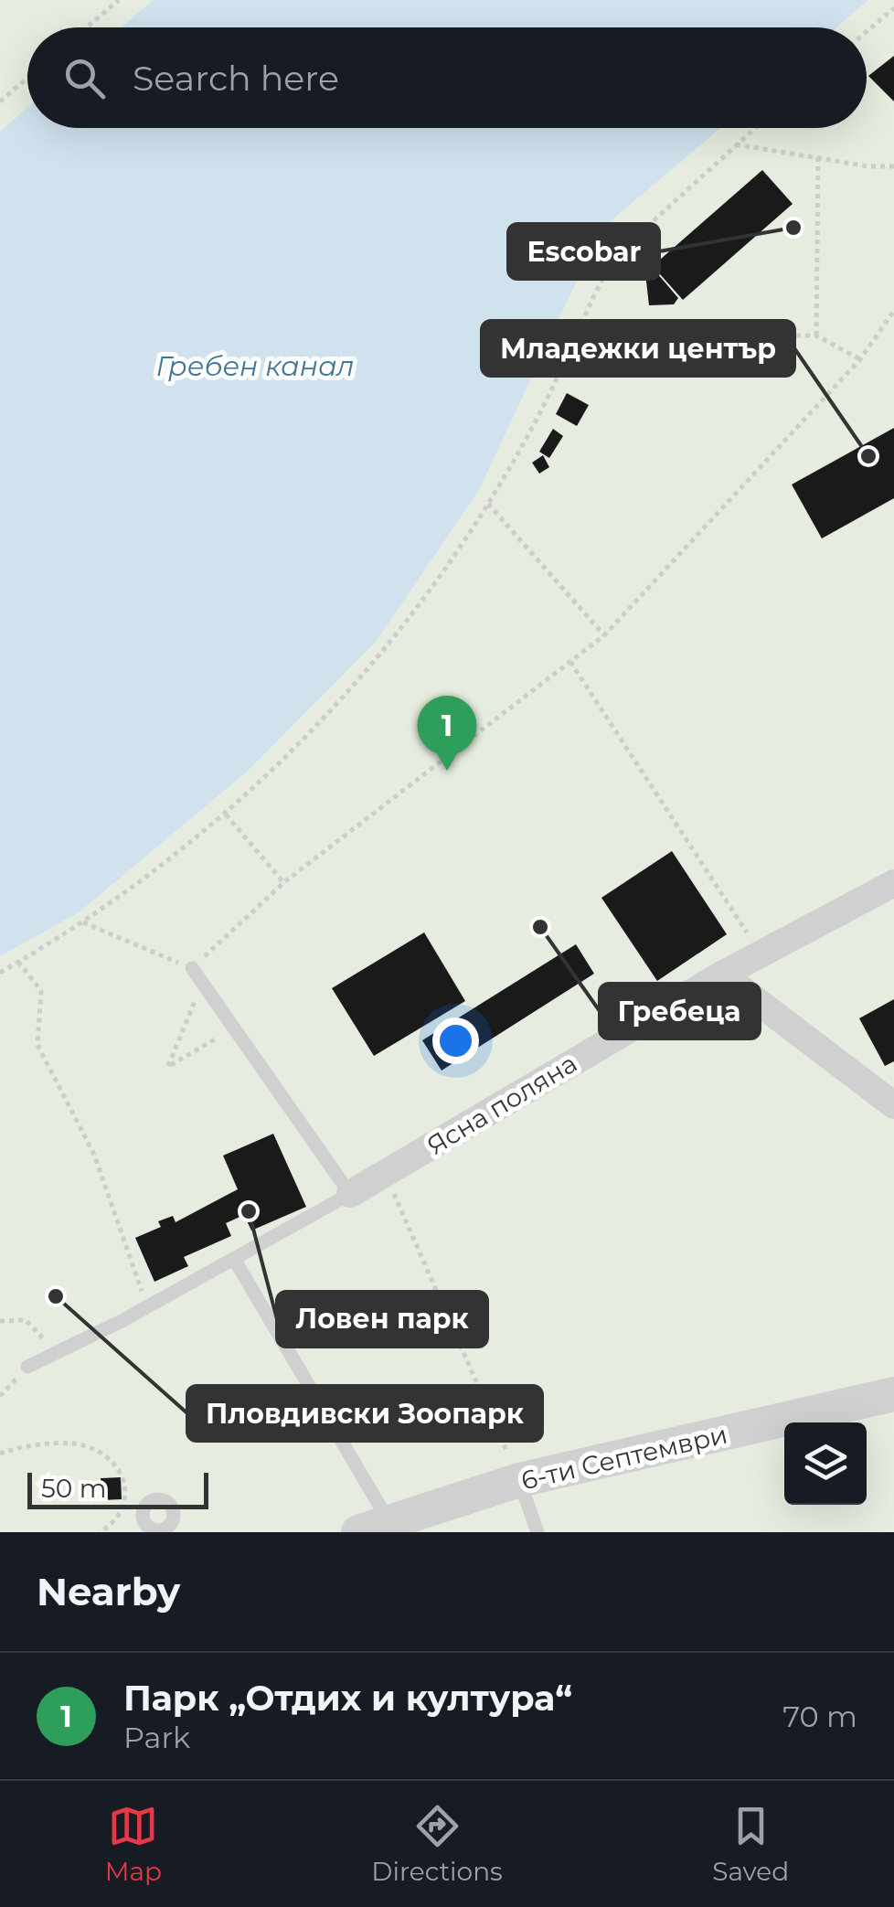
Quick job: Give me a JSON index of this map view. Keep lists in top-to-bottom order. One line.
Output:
{"streets":{"street":["Ясна поляна","6-ти Септември"]},"water":["Гребен канал"],"places":["Escobar","Младежки център","Гребеца","Ловен парк","Пловдивски Зоопарк"],"scale_bar":"50 m","page":{"search":"Search here","pins":"1","scale":"50 m","heading":"Nearby","list":[{"mark":"1","name":"Парк „Отдих и култура“","note":"Park","value":"70 m"}],"nav":["Map","Directions","Saved"]}}
